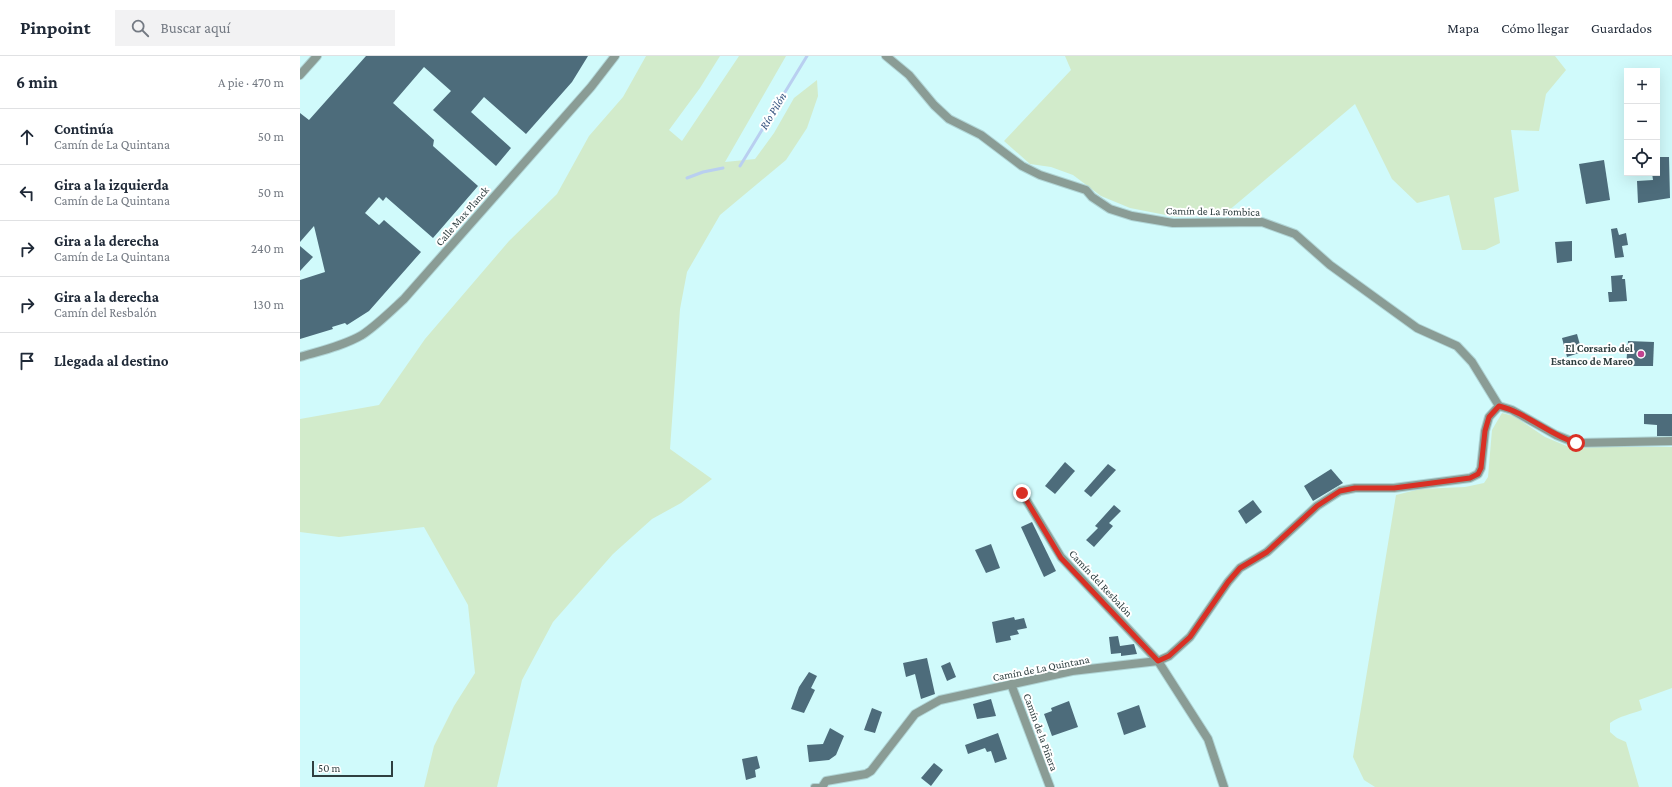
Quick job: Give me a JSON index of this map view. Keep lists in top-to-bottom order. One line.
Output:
{"streets":{"street":["Camín de La Fombica","Calle Max Planck","Camín del Resbalón","Camín de La Quintana","Camín de la Piñera"]},"crossings":[["Camín de La Fombica","Camín de La Quintana"],["Camín del Resbalón","Camín de La Quintana"],["Camín de La Quintana","Camín de la Piñera"]],"water":["Río Pilón"],"places":["El Corsario del Estanco de Mareo"],"scale_bar":"50 m","page":{"header":"Pinpoint","search":"Buscar aquí","nav":["Mapa","Cómo llegar","Guardados"],"heading":["6 min","A pie · 470 m"],"map_buttons":["+","−"],"list":[["Continúa","Camín de La Quintana","50 m"],["Gira a la izquierda","Camín de La Quintana","50 m"],["Gira a la derecha","Camín de La Quintana","240 m"],["Gira a la derecha","Camín del Resbalón","130 m"],"Llegada al destino"],"scale":"50 m"}}
